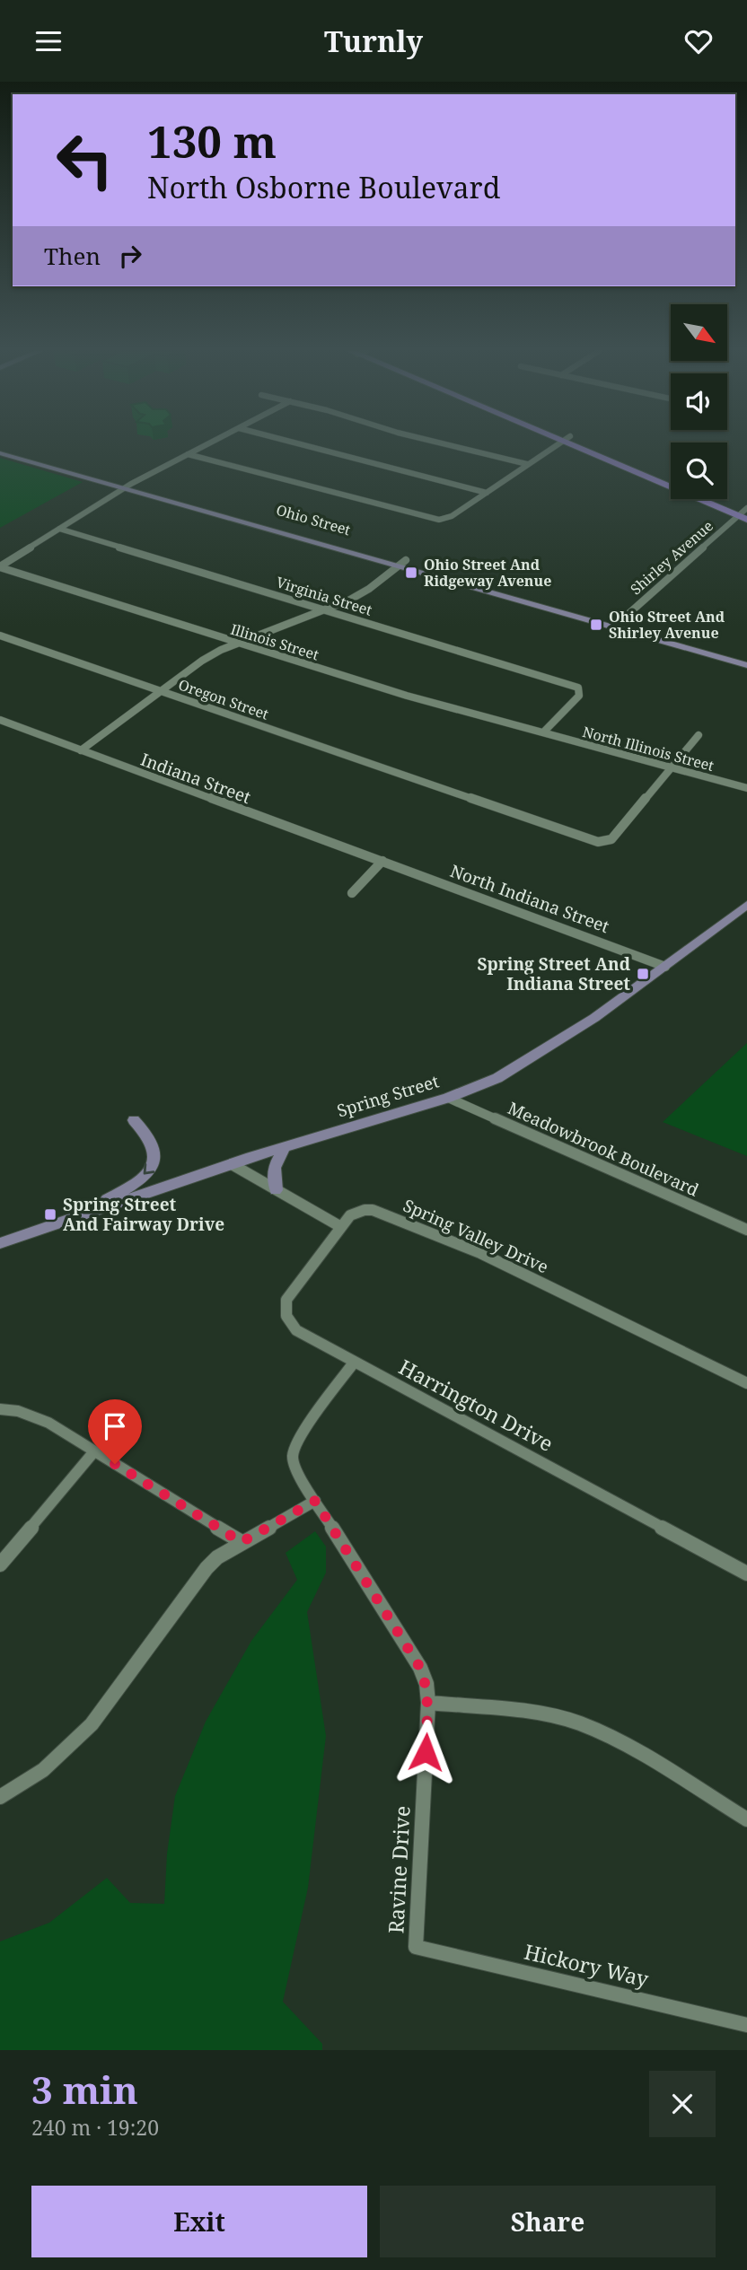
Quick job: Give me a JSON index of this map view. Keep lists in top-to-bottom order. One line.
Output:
{"streets":{"street":["Ohio Street","Shirley Avenue","Virginia Street","Illinois Street","Oregon Street","North Illinois Street","Indiana Street","North Indiana Street","Spring Street","Meadowbrook Boulevard","Spring Valley Drive","Harrington Drive","Ravine Drive","Hickory Way"]},"crossings":[["Ohio Street","Shirley Avenue"],["Virginia Street","Illinois Street"],["Virginia Street","North Illinois Street"],["Illinois Street","North Illinois Street"],["Oregon Street","North Illinois Street"],["Indiana Street","North Indiana Street"],["North Indiana Street","Spring Street"],["Spring Street","Meadowbrook Boulevard"],["Spring Valley Drive","Harrington Drive"],["Harrington Drive","Ravine Drive"],["Ravine Drive","Hickory Way"]],"places":{"transit":["Ohio Street And Ridgeway Avenue","Ohio Street And Shirley Avenue","Spring Street And Indiana Street","Spring Street And Fairway Drive"]},"north":"bottom right","page":{"header":"Turnly","turn":["130 m","North Osborne Boulevard"],"then":"Then","heading":["3 min","240 m · 19:20"],"buttons":["Exit","Share"]}}
